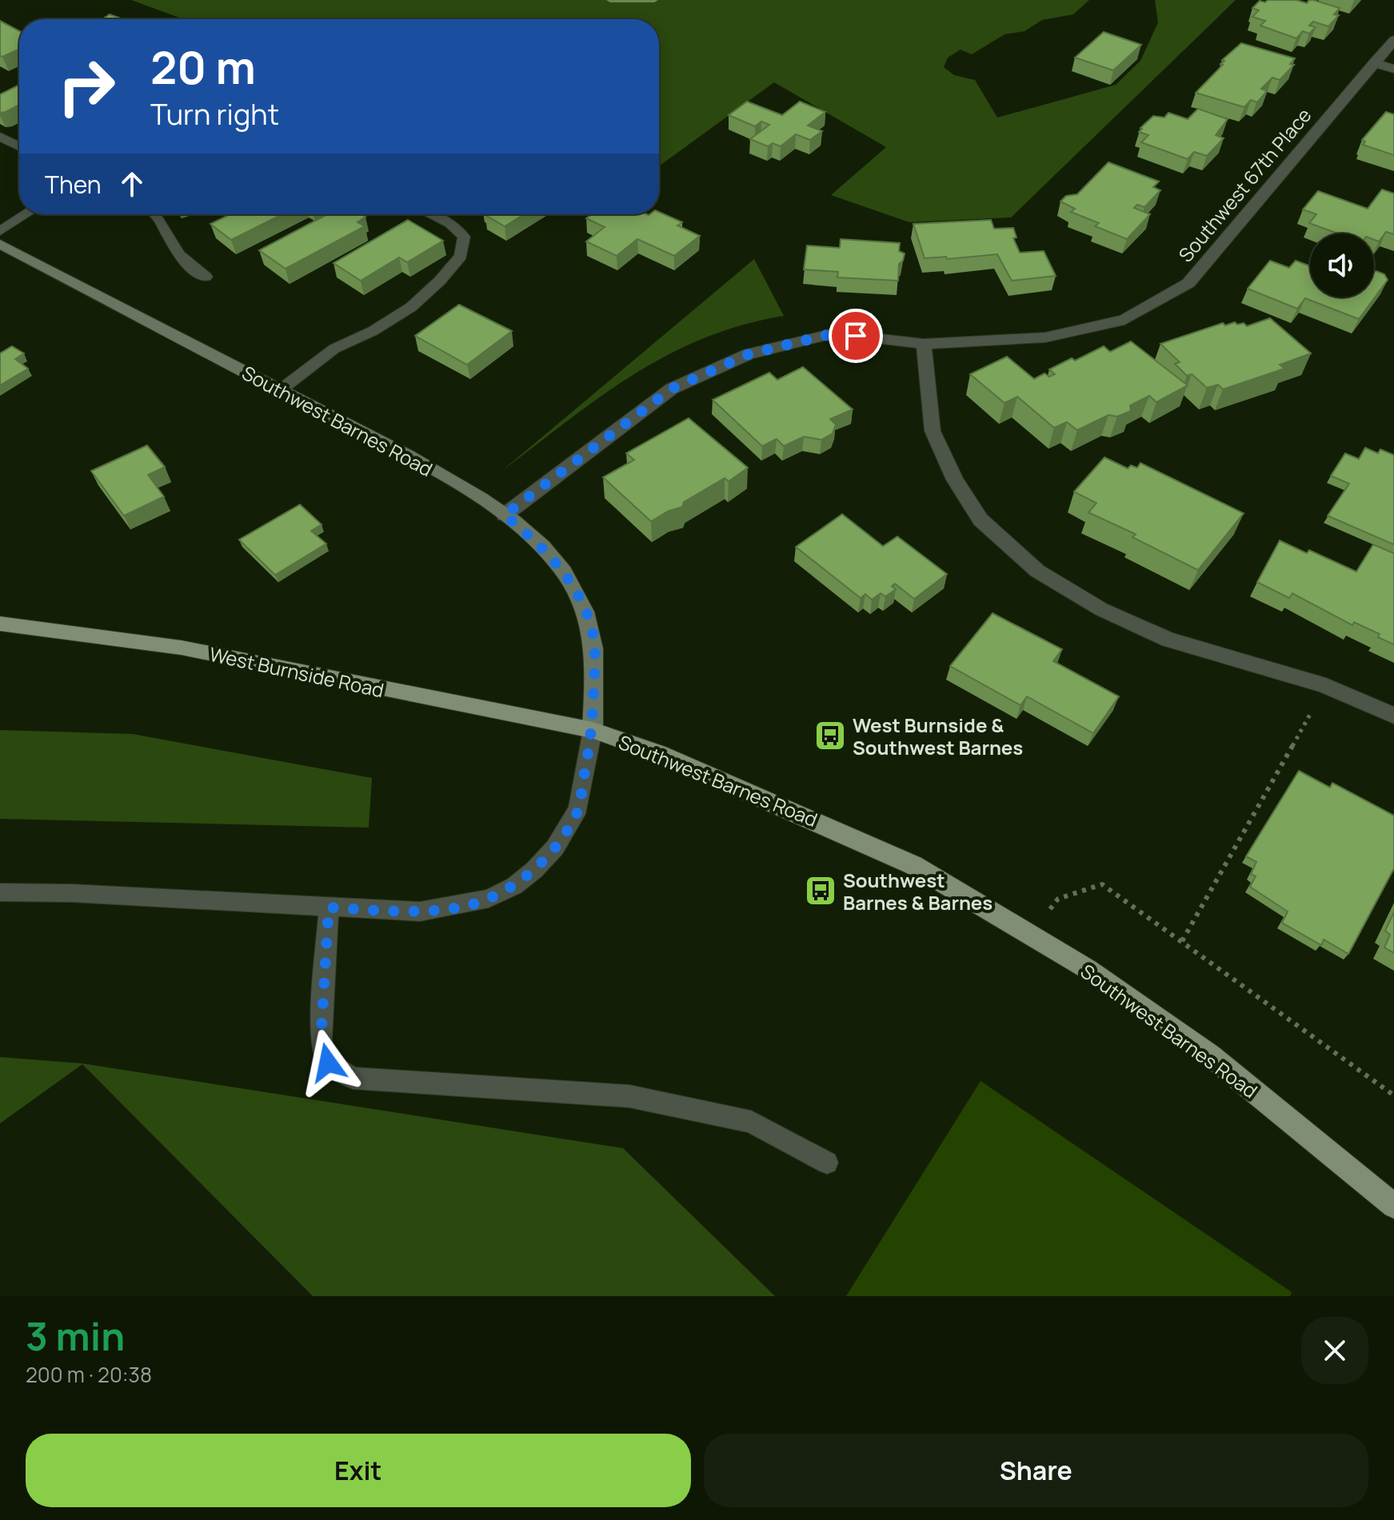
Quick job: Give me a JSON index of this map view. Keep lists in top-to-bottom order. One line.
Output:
{"streets":{"main road":["Southwest Barnes Road","West Burnside Road"],"street":["Southwest 67th Place"]},"crossings":[["Southwest 67th Place","Southwest Barnes Road"],["Southwest Barnes Road","West Burnside Road"]],"places":{"bus stop":["West Burnside & Southwest Barnes","Southwest Barnes & Barnes"]},"page":{"turn":["20 m","Turn right"],"then":"Then","heading":["3 min","200 m · 20:38"],"buttons":["Exit","Share"]}}
